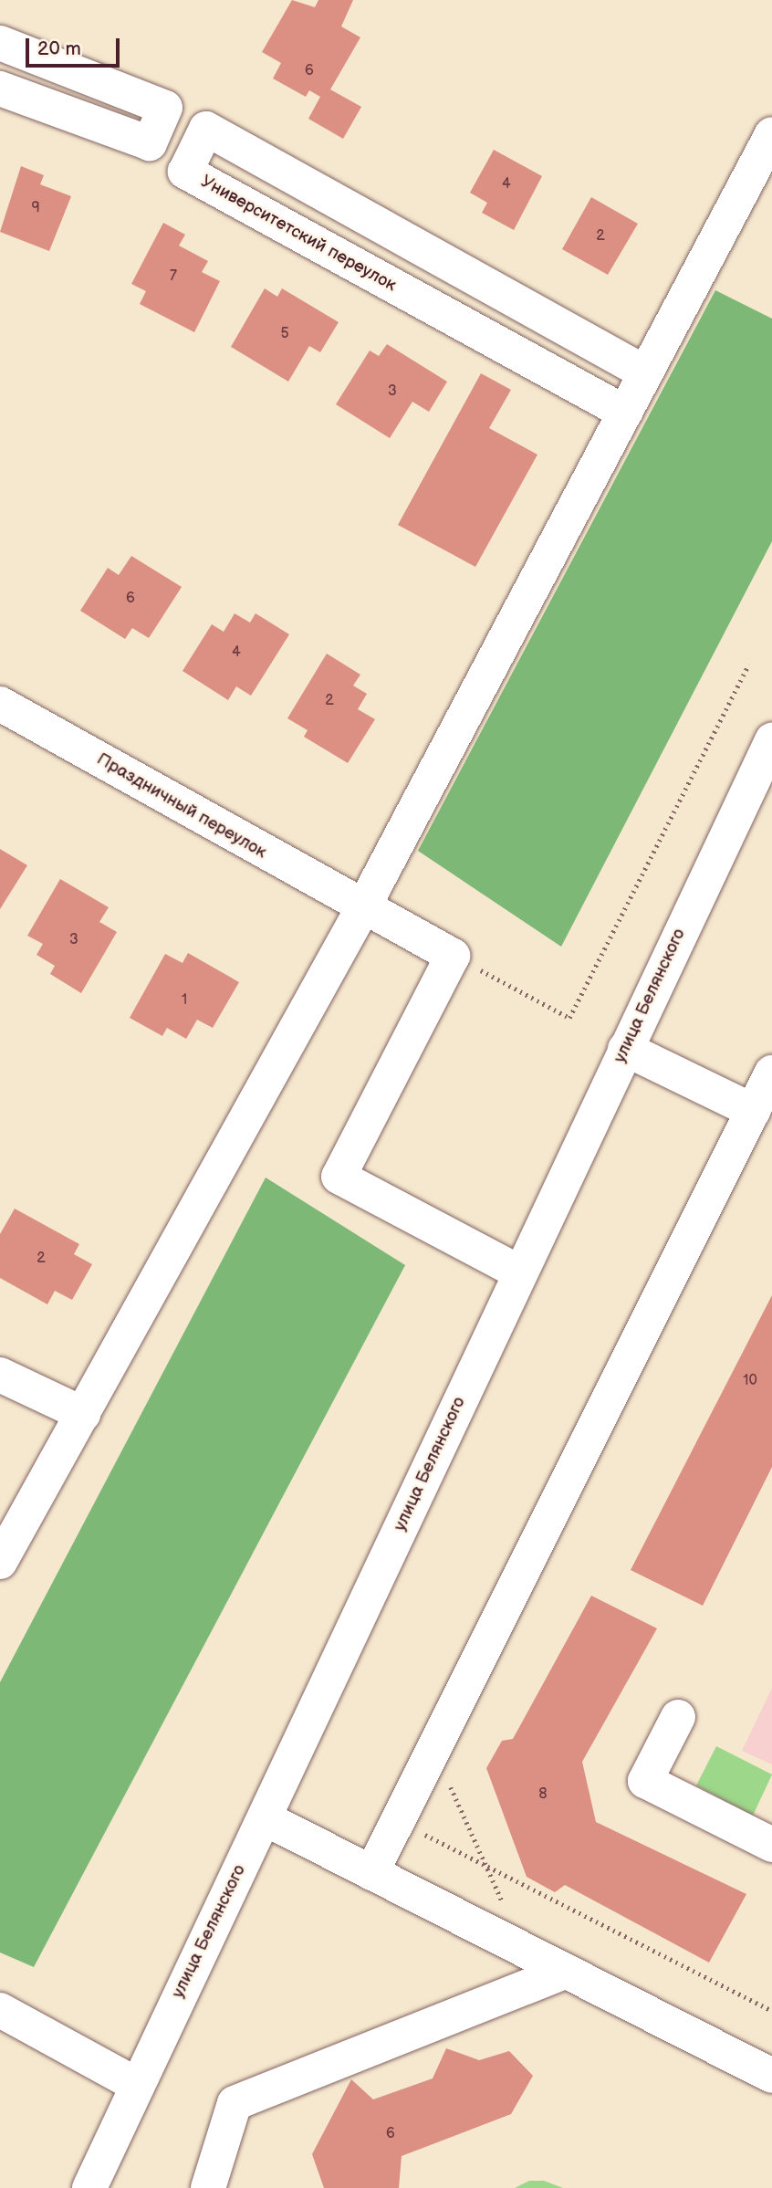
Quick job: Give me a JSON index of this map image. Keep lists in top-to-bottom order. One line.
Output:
{"streets":{"street":["Университетский переулок","Праздничный переулок","улица Белянского"]},"house_numbers":["6","4","9","2","7","5","3","6","4","2","3","1","2","10","8","6"],"scale_bar":"20 m"}
